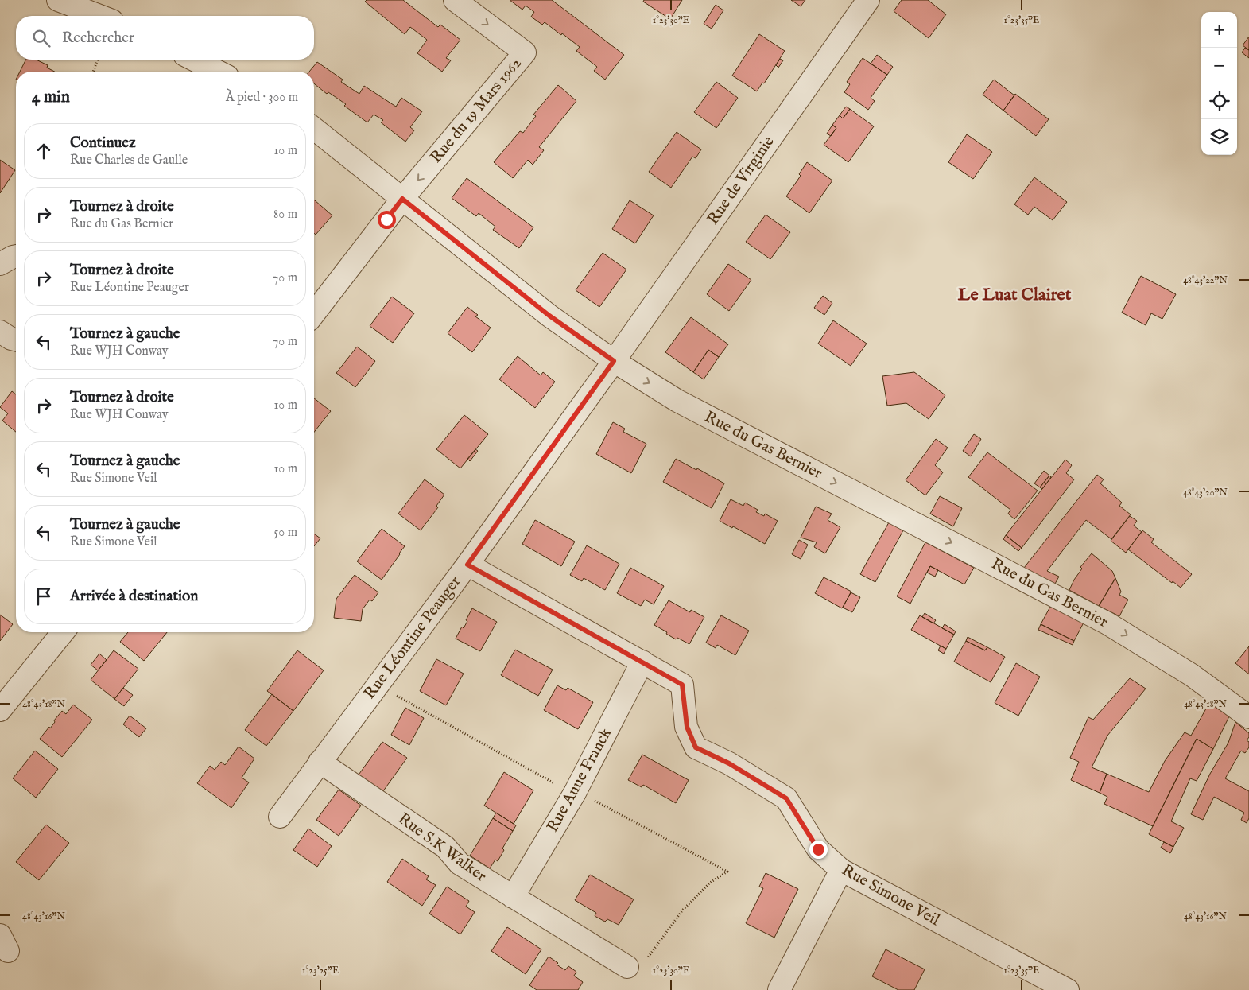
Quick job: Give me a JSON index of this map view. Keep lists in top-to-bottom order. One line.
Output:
{"streets":{"street":["Rue du 19 Mars 1962","Rue de Virginie","Rue du Gas Bernier","Rue Léontine Peauger","Rue Anne Franck","Rue S.K Walker","Rue Simone Veil"]},"crossings":[["Rue du 19 Mars 1962","Rue du Gas Bernier"],["Rue de Virginie","Rue du Gas Bernier"],["Rue de Virginie","Rue Léontine Peauger"],["Rue du Gas Bernier","Rue Léontine Peauger"],["Rue Léontine Peauger","Rue S.K Walker"],["Rue Anne Franck","Rue S.K Walker"],["Rue Anne Franck","Rue Simone Veil"]],"one_way":["Rue du Gas Bernier"],"districts":["Le Luat Clairet"],"page":{"map_buttons":["+","−"],"search":"Rechercher","heading":["4 min","À pied · 300 m"],"list":[["Continuez","Rue Charles de Gaulle","10 m"],["Tournez à droite","Rue du Gas Bernier","80 m"],["Tournez à droite","Rue Léontine Peauger","70 m"],["Tournez à gauche","Rue WJH Conway","70 m"],["Tournez à droite","Rue WJH Conway","10 m"],["Tournez à gauche","Rue Simone Veil","10 m"],["Tournez à gauche","Rue Simone Veil","50 m"],"Arrivée à destination"]},"coordinates":["1°23'30\"E","1°23'35\"E","48°43'22\"N","48°43'20\"N","48°43'18\"N","48°43'16\"N","1°23'25\"E"]}
